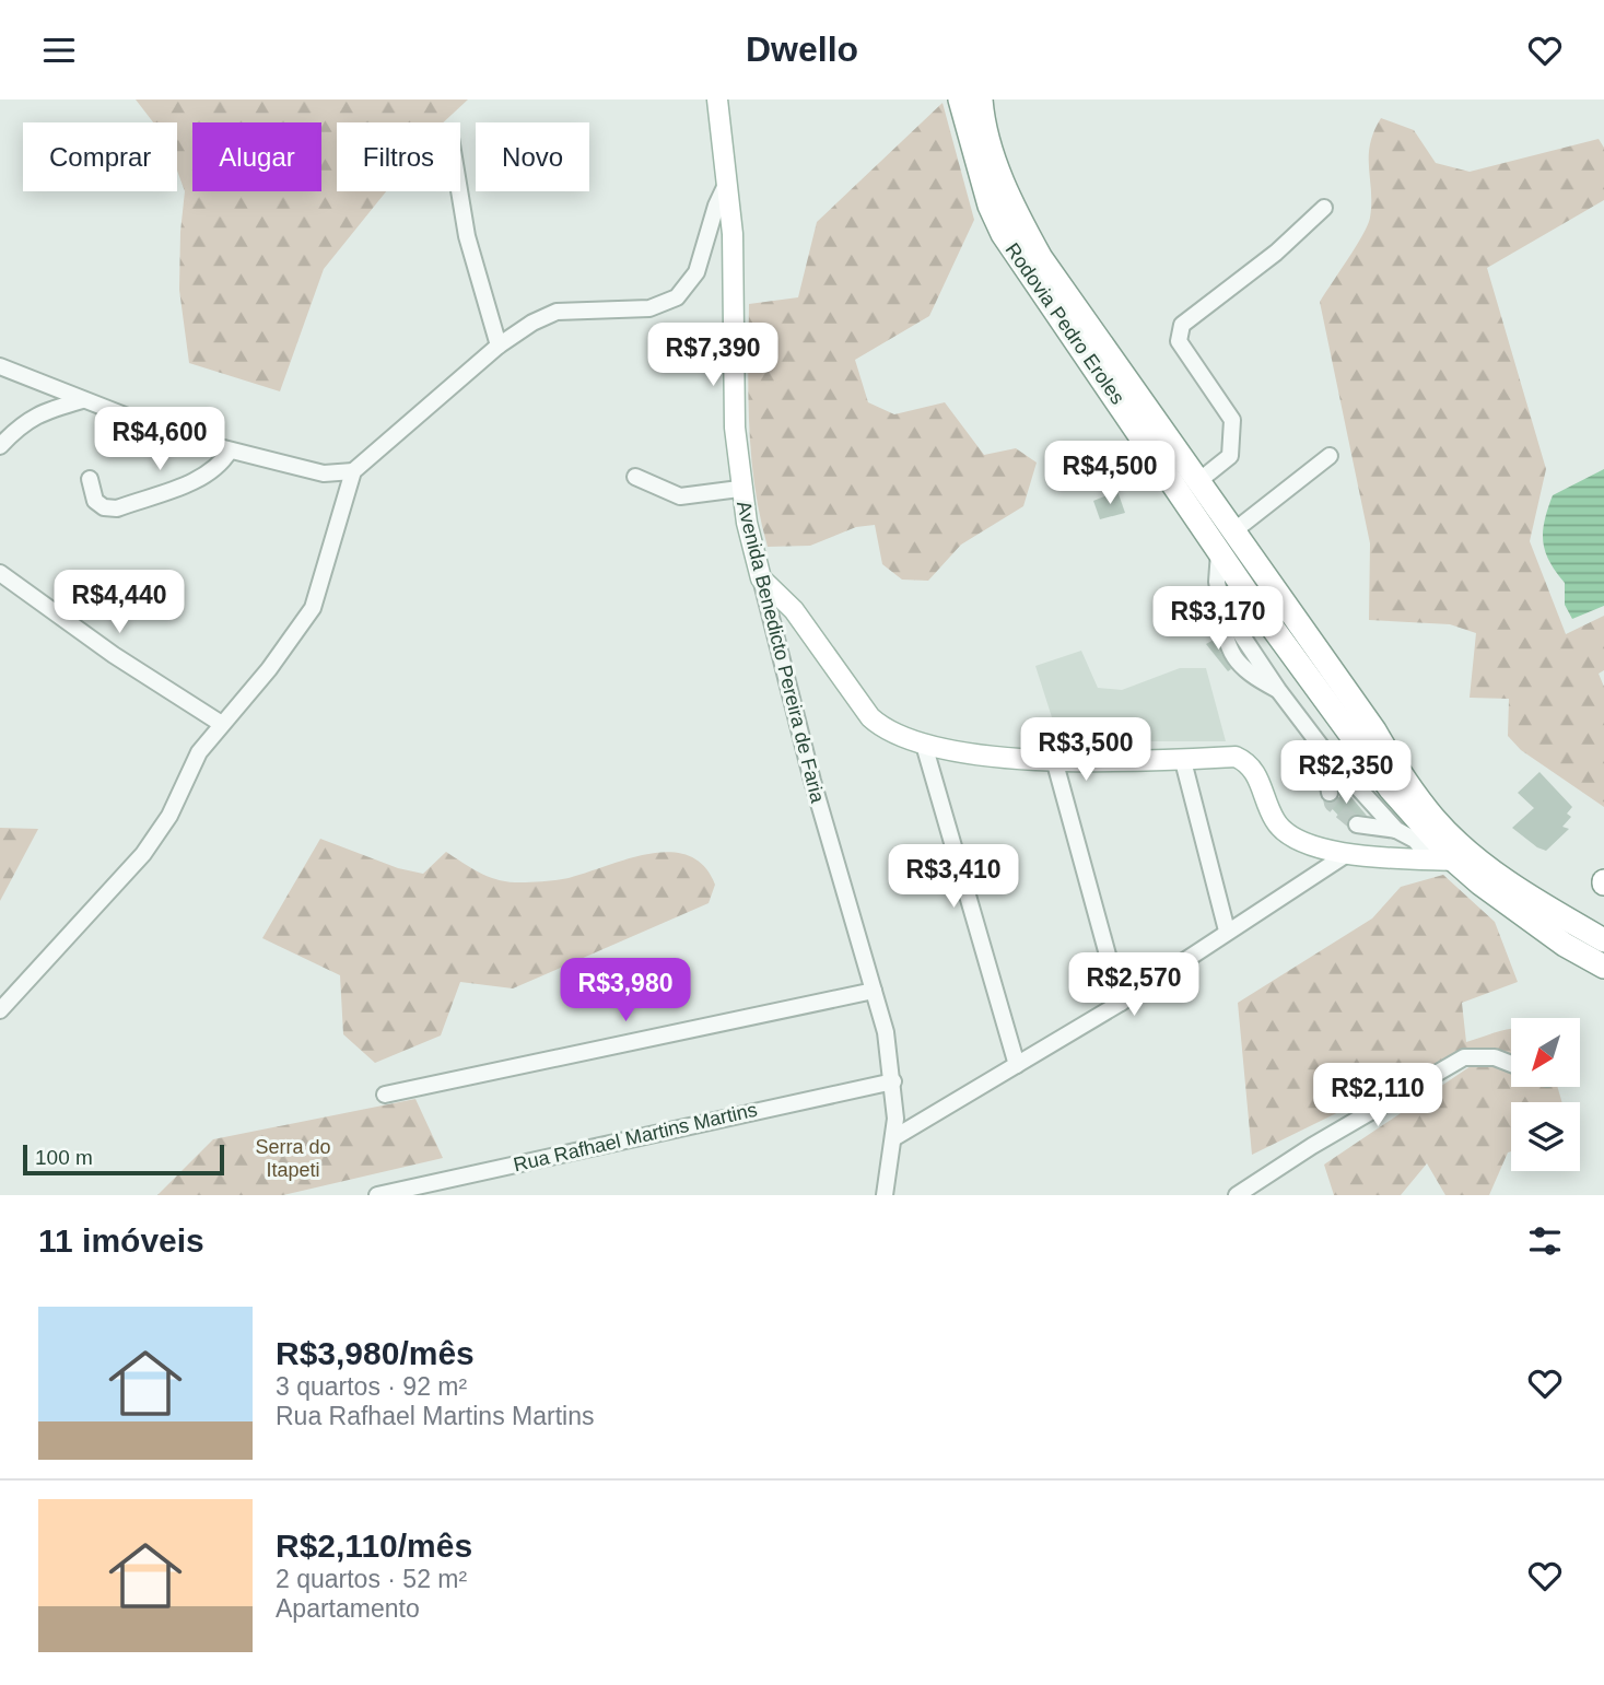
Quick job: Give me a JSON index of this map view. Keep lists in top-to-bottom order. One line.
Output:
{"streets":{"highway":["Rodovia Pedro Eroles"],"main road":["Avenida Benedicto Pereira de Faria"],"street":["Rua Rafhael Martins Martins"]},"crossings":[["Avenida Benedicto Pereira de Faria","Rua Rafhael Martins Martins"]],"parks":["Serra do Itapeti"],"scale_bar":"100 m","north":"bottom left","page":{"header":"Dwello","chip":["Comprar","Alugar","Filtros","Novo"],"price":["R$7,390","R$4,600","R$4,500","R$4,440","R$3,170","R$3,500","R$2,350","R$3,410","R$2,570","R$3,980","R$2,110"],"scale":"100 m","heading":"11 imóveis","list":[{"name":"R$3,980/mês","note":"3 quartos · 92 m² · Rua Rafhael Martins Martins"},{"name":"R$2,110/mês","note":"2 quartos · 52 m² · Apartamento"}]}}
